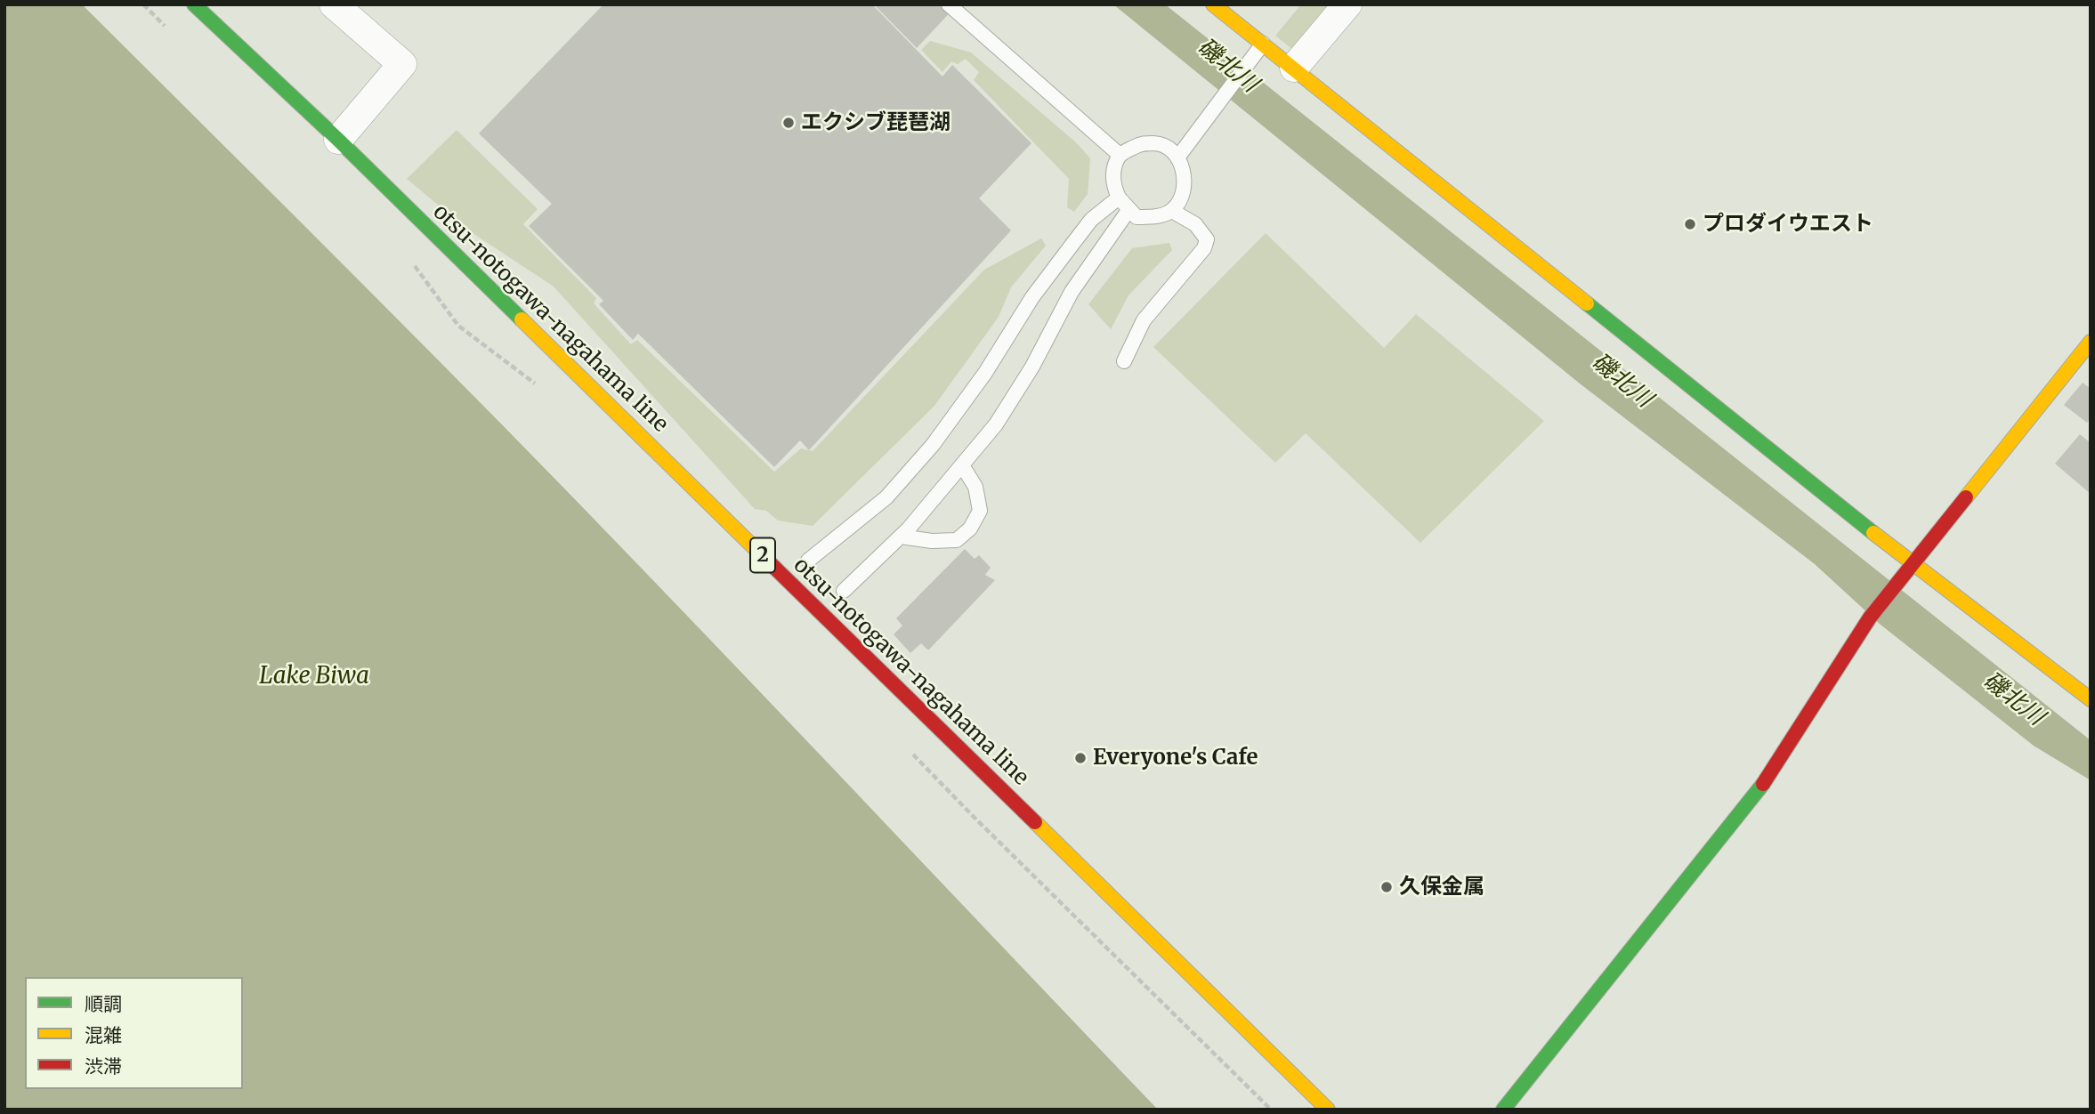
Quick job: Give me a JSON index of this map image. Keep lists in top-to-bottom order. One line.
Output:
{"streets":{"street":["otsu-notogawa-nagahama line","2"]},"water":["磯北川","Lake Biwa"],"places":["エクシブ琵琶湖","プロダイウエスト","Everyone's Cafe","久保金属"],"legend":["順調","混雑","渋滞"]}
